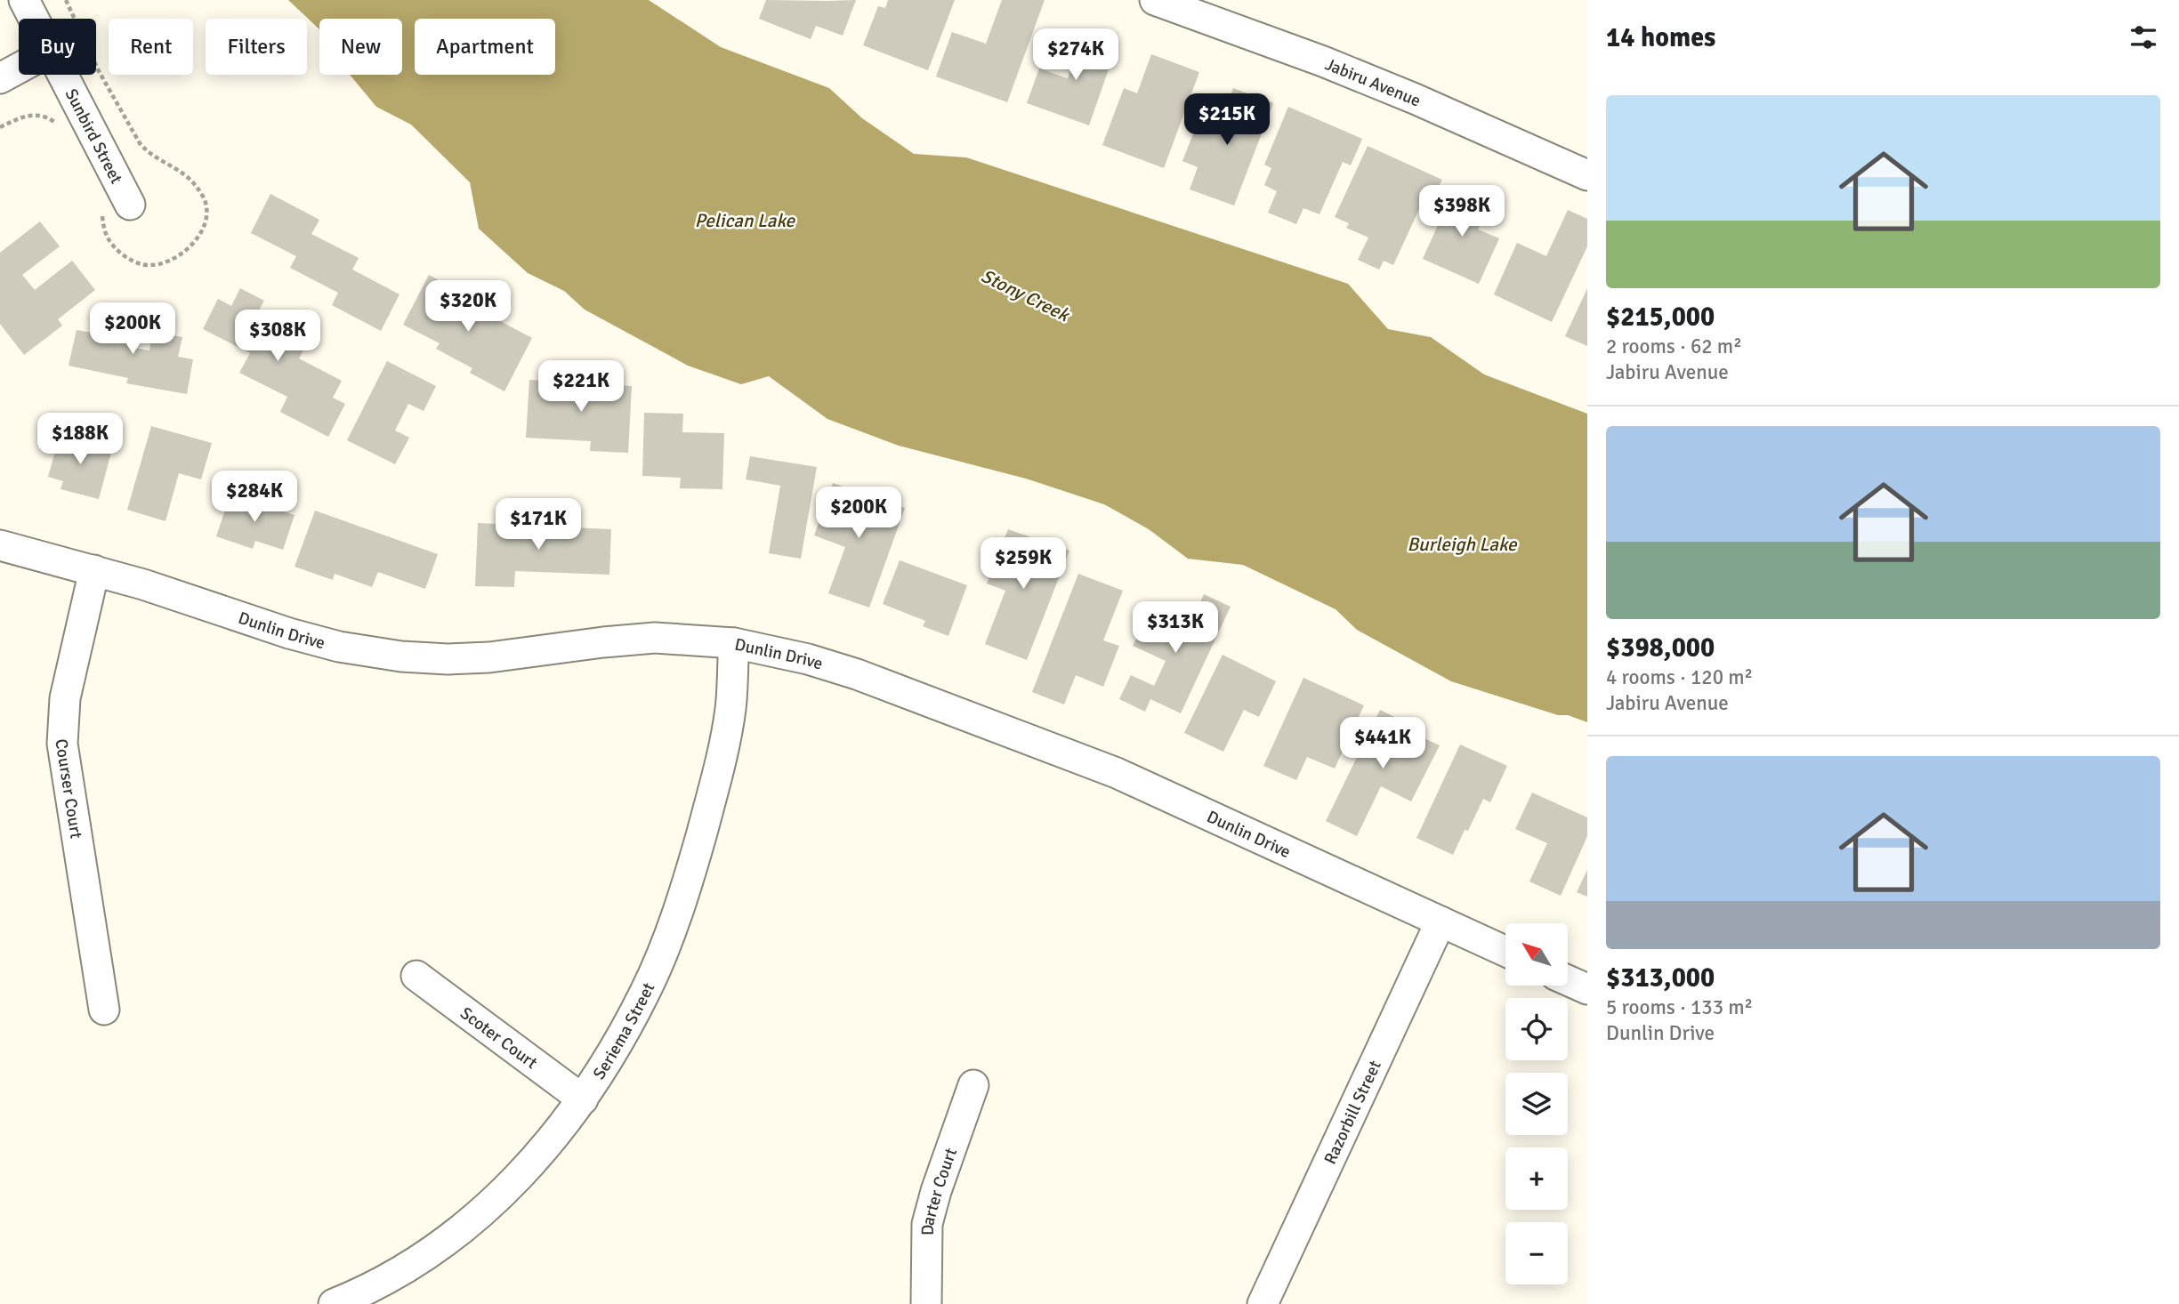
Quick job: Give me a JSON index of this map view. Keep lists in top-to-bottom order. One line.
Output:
{"streets":{"street":["Jabiru Avenue","Sunbird Street","Dunlin Drive","Courser Court","Seriema Street","Scoter Court","Razorbill Street","Darter Court"]},"crossings":[["Dunlin Drive","Courser Court"],["Dunlin Drive","Seriema Street"],["Dunlin Drive","Razorbill Street"],["Seriema Street","Scoter Court"]],"water":["Pelican Lake","Stony Creek","Burleigh Lake"],"north":"top left","page":{"heading":"14 homes","chip":["Buy","Rent","Filters","New","Apartment"],"price":["$274K","$215K","$398K","$320K","$200K","$308K","$221K","$188K","$284K","$200K","$171K","$259K","$313K","$441K"],"list":[{"name":"$215,000","note":"2 rooms · 62 m² · Jabiru Avenue"},{"name":"$398,000","note":"4 rooms · 120 m² · Jabiru Avenue"},{"name":"$313,000","note":"5 rooms · 133 m² · Dunlin Drive"}],"map_buttons":["+","−"]}}
